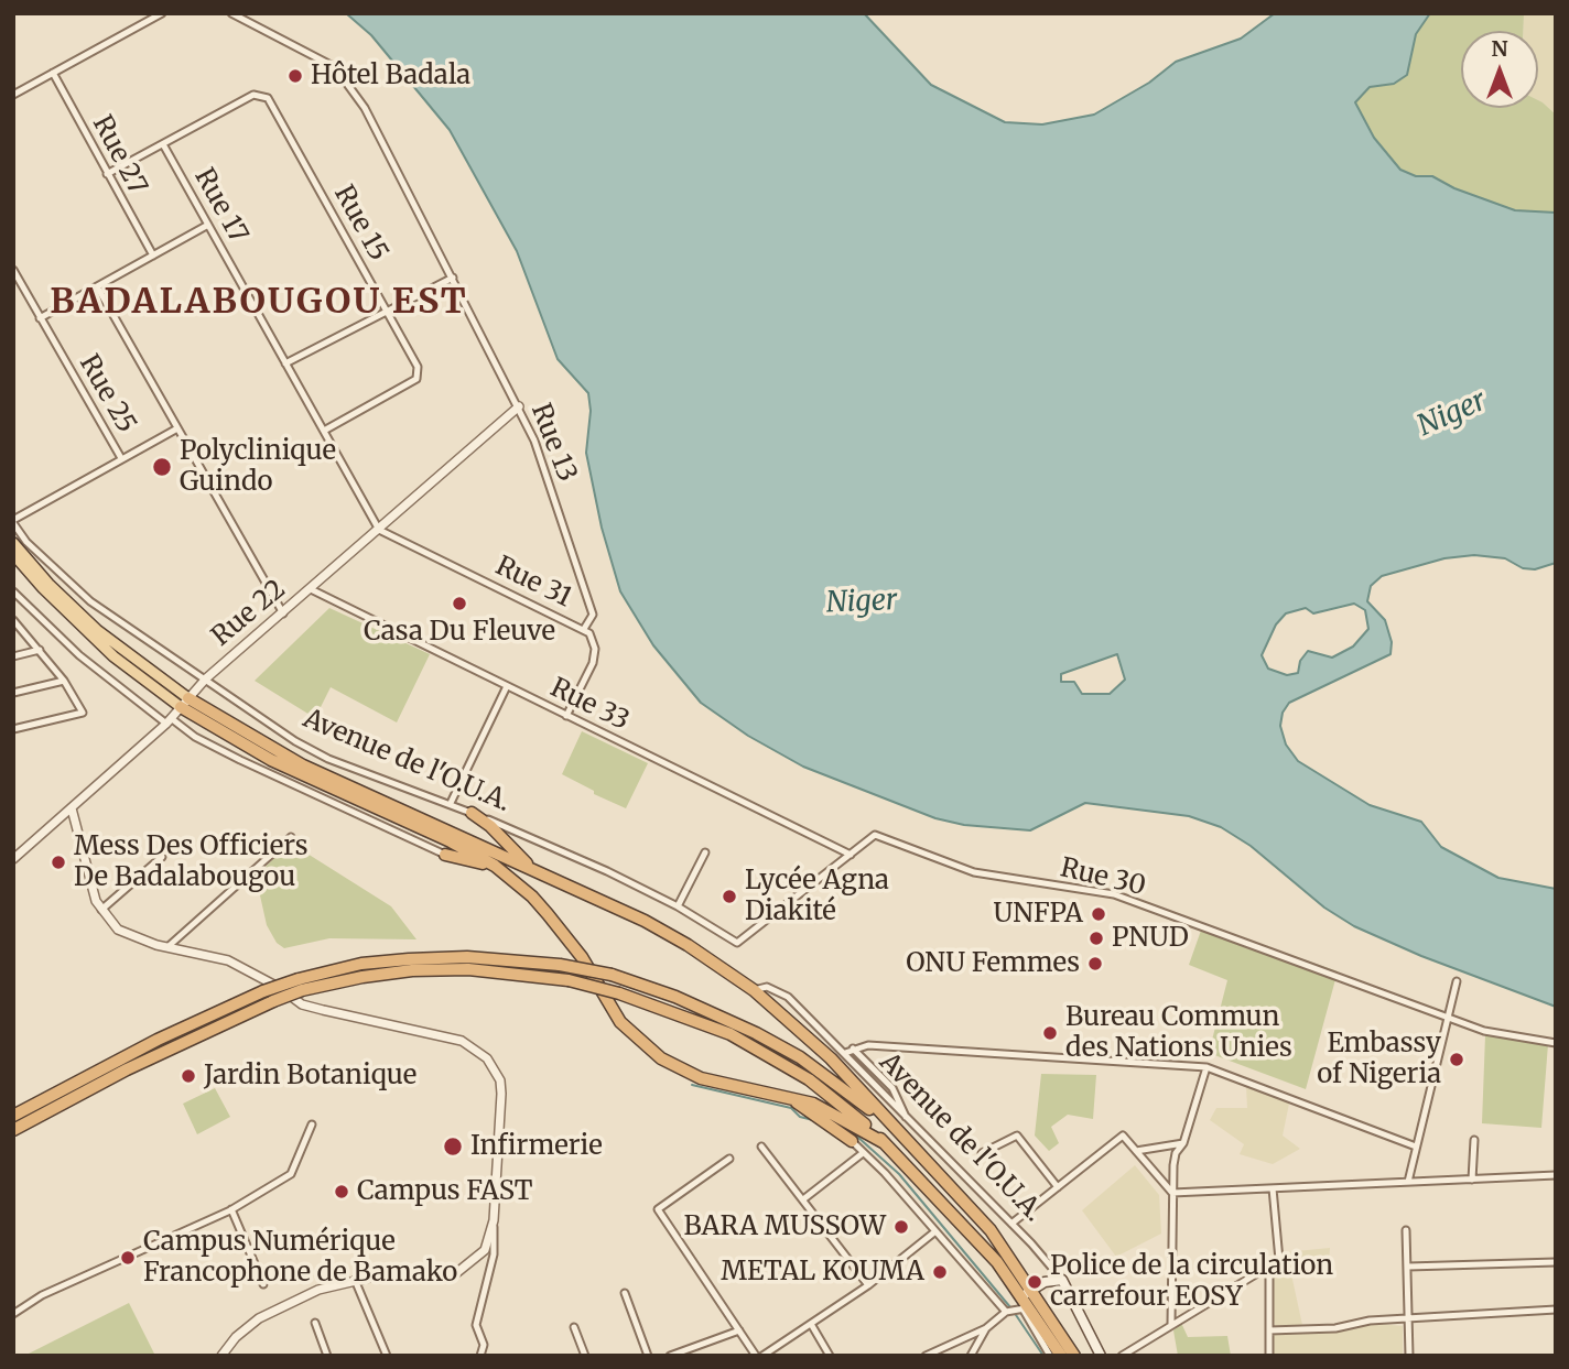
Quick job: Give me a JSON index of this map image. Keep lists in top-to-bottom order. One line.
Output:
{"streets":{"highway":["Avenue de l'O.U.A."],"street":["Rue 27","Rue 17","Rue 15","Rue 25","Rue 13","Rue 31","Rue 22","Rue 33","Rue 30"]},"crossings":[["Rue 17","Rue 15"],["Rue 17","Rue 31"],["Rue 17","Rue 22"],["Rue 13","Rue 31"],["Rue 13","Rue 22"],["Rue 31","Rue 22"],["Rue 31","Rue 33"],["Rue 22","Rue 33"],["Rue 22","Avenue de l'O.U.A."],["Rue 33","Rue 30"],["Avenue de l'O.U.A.","Rue 30"]],"districts":["BADALABOUGOU EST"],"water":["Niger"],"places":["Hôtel Badala","Polyclinique Guindo","Casa Du Fleuve","Mess Des Officiers De Badalabougou","Lycée Agna Diakité","UNFPA","PNUD","ONU Femmes","Bureau Commun des Nations Unies","Embassy of Nigeria","Jardin Botanique","Infirmerie","Campus FAST","BARA MUSSOW","Campus Numérique Francophone de Bamako","METAL KOUMA","Police de la circulation carrefour EOSY"],"north":"top"}
